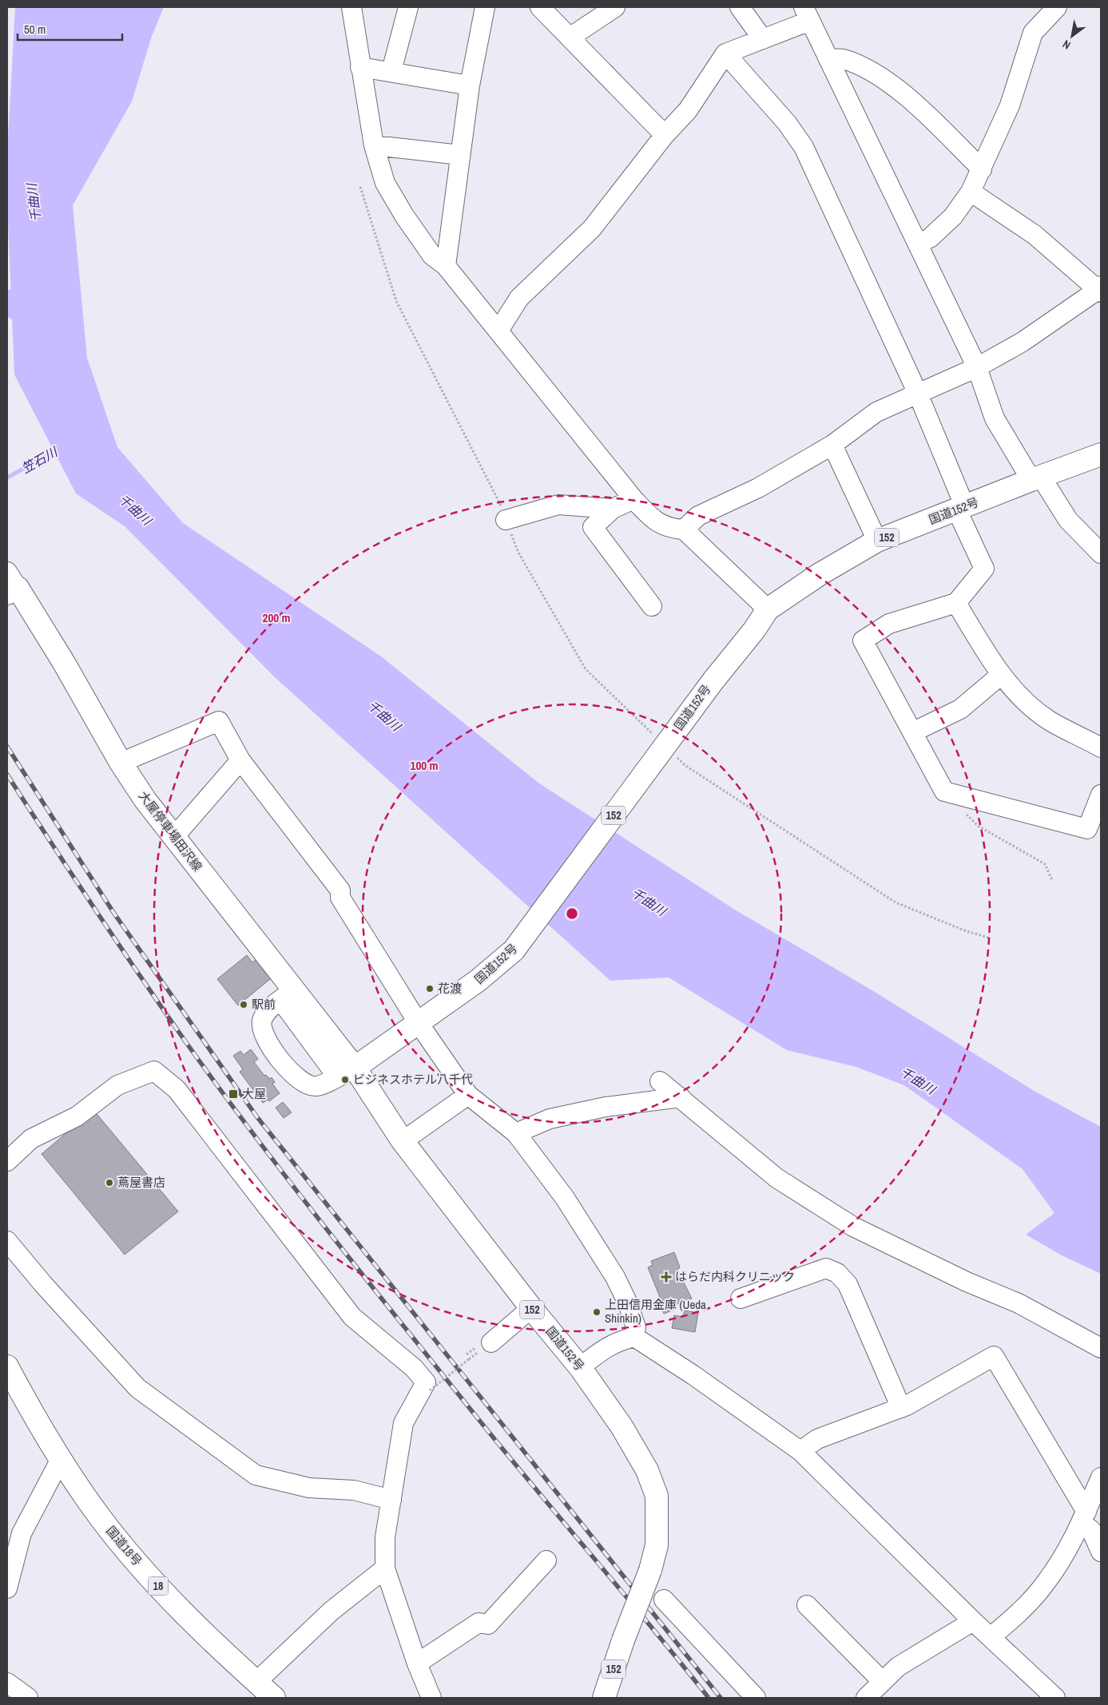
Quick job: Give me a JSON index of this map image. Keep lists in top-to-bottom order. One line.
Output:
{"streets":{"main road":["国道152号","152","大屋停車場田沢線","国道18号","18"]},"crossings":[["国道152号","大屋停車場田沢線"]],"water":["千曲川","笠石川"],"places":{"other":["花渡","駅前","ビジネスホテル八千代","蔦屋書店","上田信用金庫 (Ueda Shinkin)"],"transit":["大屋"],"health":["はらだ内科クリニック"]},"scale_bar":"50 m","north":"bottom left","rings":["200 m","100 m"]}
